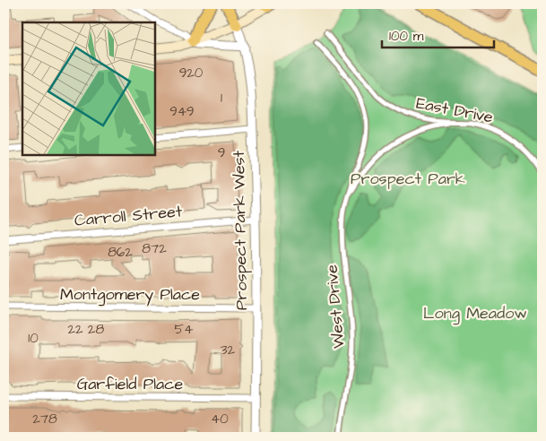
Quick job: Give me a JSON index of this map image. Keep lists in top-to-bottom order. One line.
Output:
{"streets":{"street":["East Drive","Carroll Street","Prospect Park West","Montgomery Place","West Drive","Garfield Place"]},"crossings":[["East Drive","West Drive"],["Carroll Street","Prospect Park West"],["Prospect Park West","Montgomery Place"],["Prospect Park West","Garfield Place"]],"parks":["Prospect Park","Long Meadow"],"house_numbers":["920","1","949","9","872","862","22","28","54","10","32","278","40"],"scale_bar":"100 m"}
